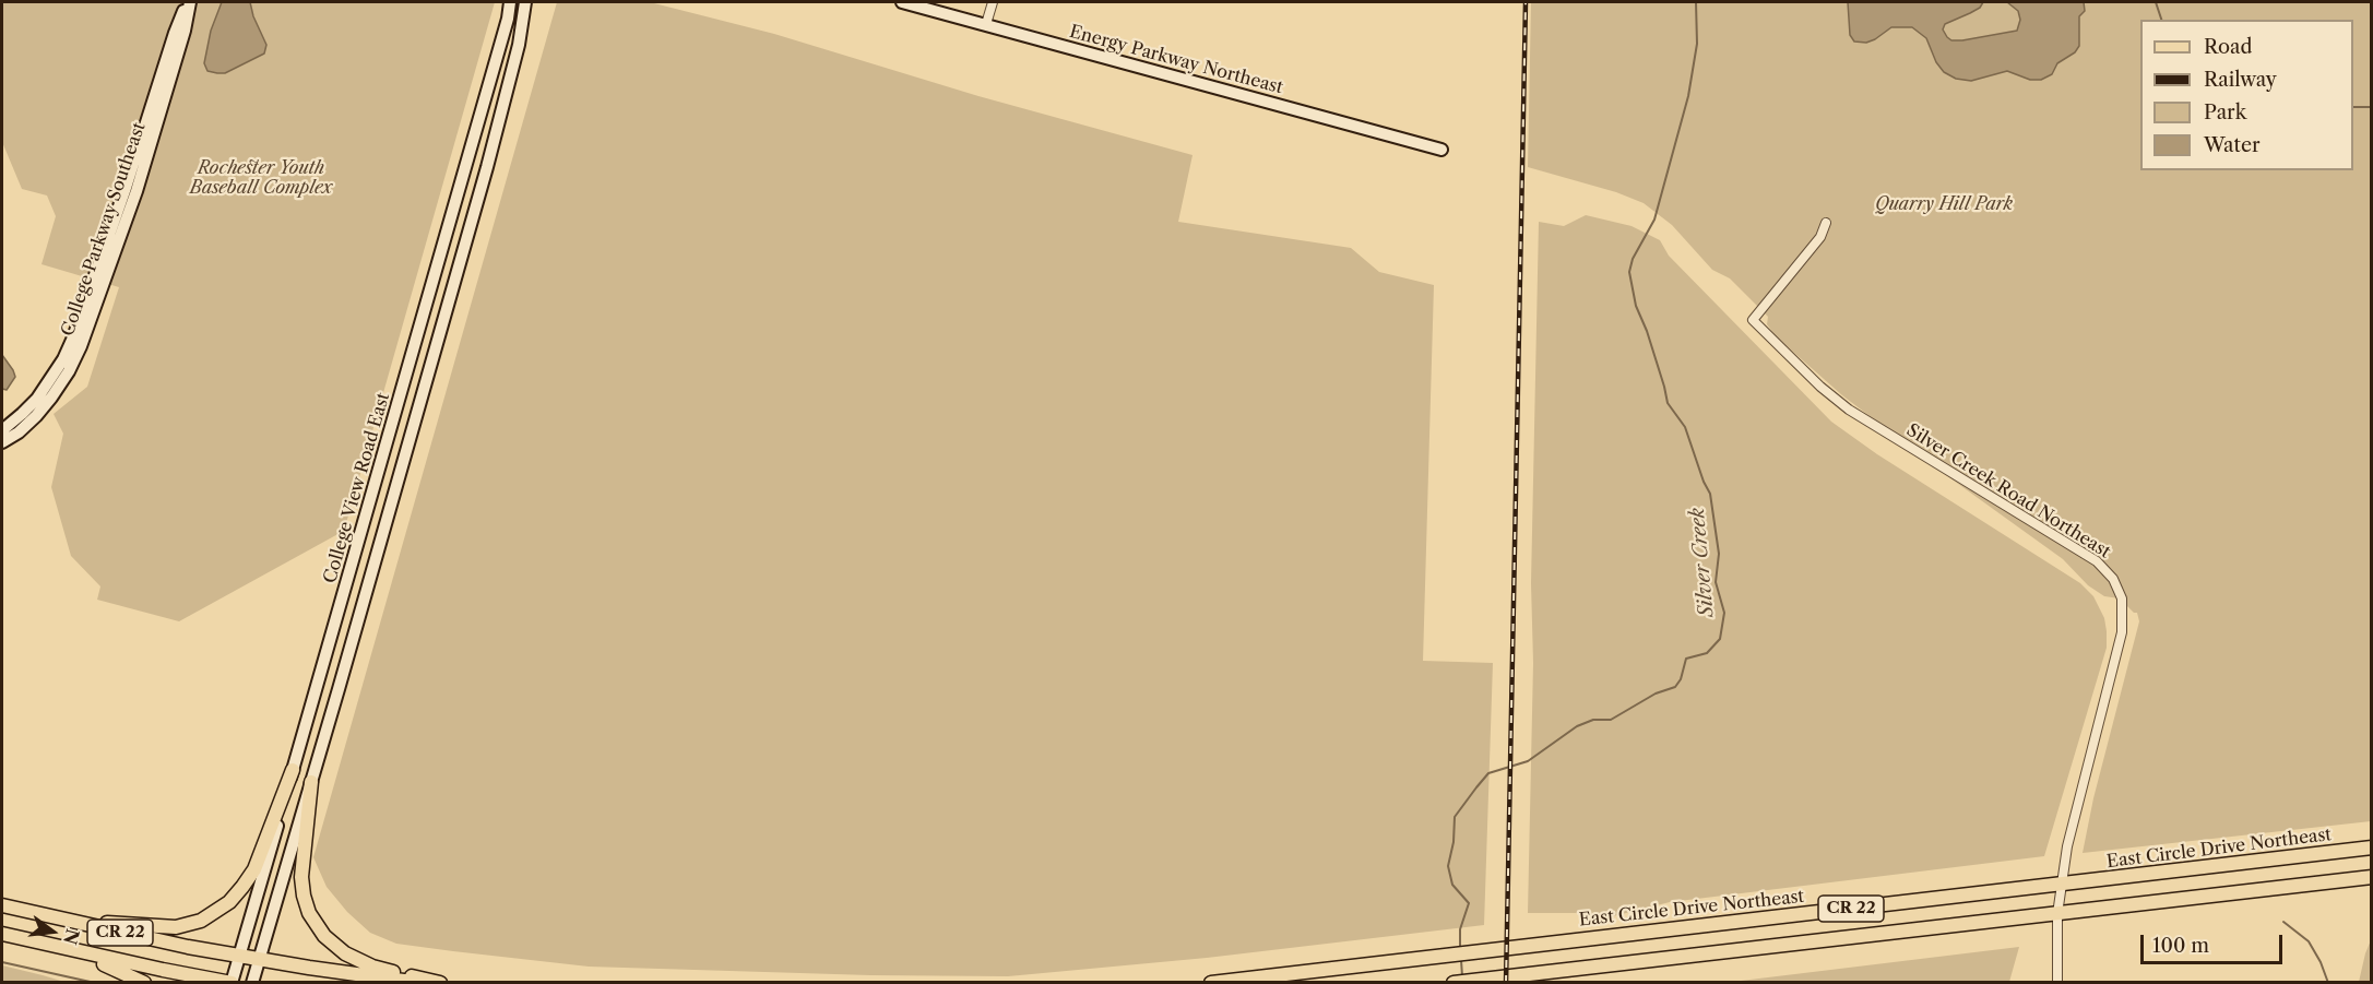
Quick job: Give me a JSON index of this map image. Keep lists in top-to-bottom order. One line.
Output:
{"streets":{"main road":["Energy Parkway Northeast","College Parkway Southeast","College View Road East","East Circle Drive Northeast","CR 22"],"street":["Silver Creek Road Northeast"]},"crossings":[["College View Road East","CR 22"],["Silver Creek Road Northeast","East Circle Drive Northeast"],["Silver Creek Road Northeast","CR 22"]],"water":["Silver Creek"],"parks":["Rochester Youth Baseball Complex","Quarry Hill Park"],"legend":["Road","Railway","Park","Water"],"scale_bar":"100 m","north":"right"}
